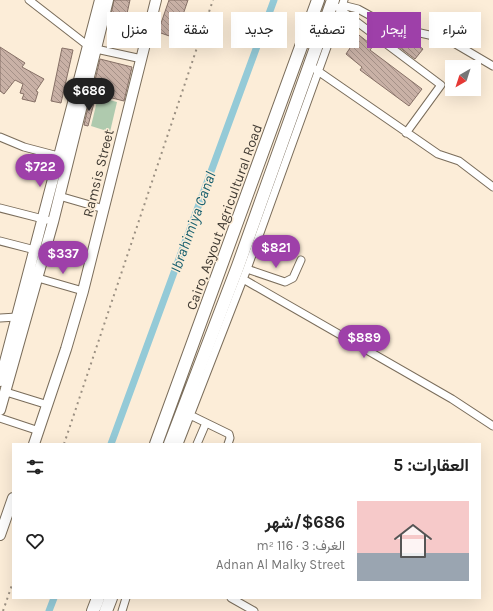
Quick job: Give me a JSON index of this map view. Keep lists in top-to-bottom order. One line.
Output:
{"streets":{"highway":["Cairo, Asyout Agricultural Road"],"main road":["Ramsis Street"]},"water":["Ibrahimiya Canal"],"north":"bottom left","page":{"chip":["شراء","إيجار","تصفية","جديد","شقة","منزل"],"price":["$686","$722","$821","$337","$889"],"heading":"العقارات: 5","list":[{"name":"$686/شهر","note":"الغرف: 3 · 116 m² · Adnan Al Malky Street"}]}}
